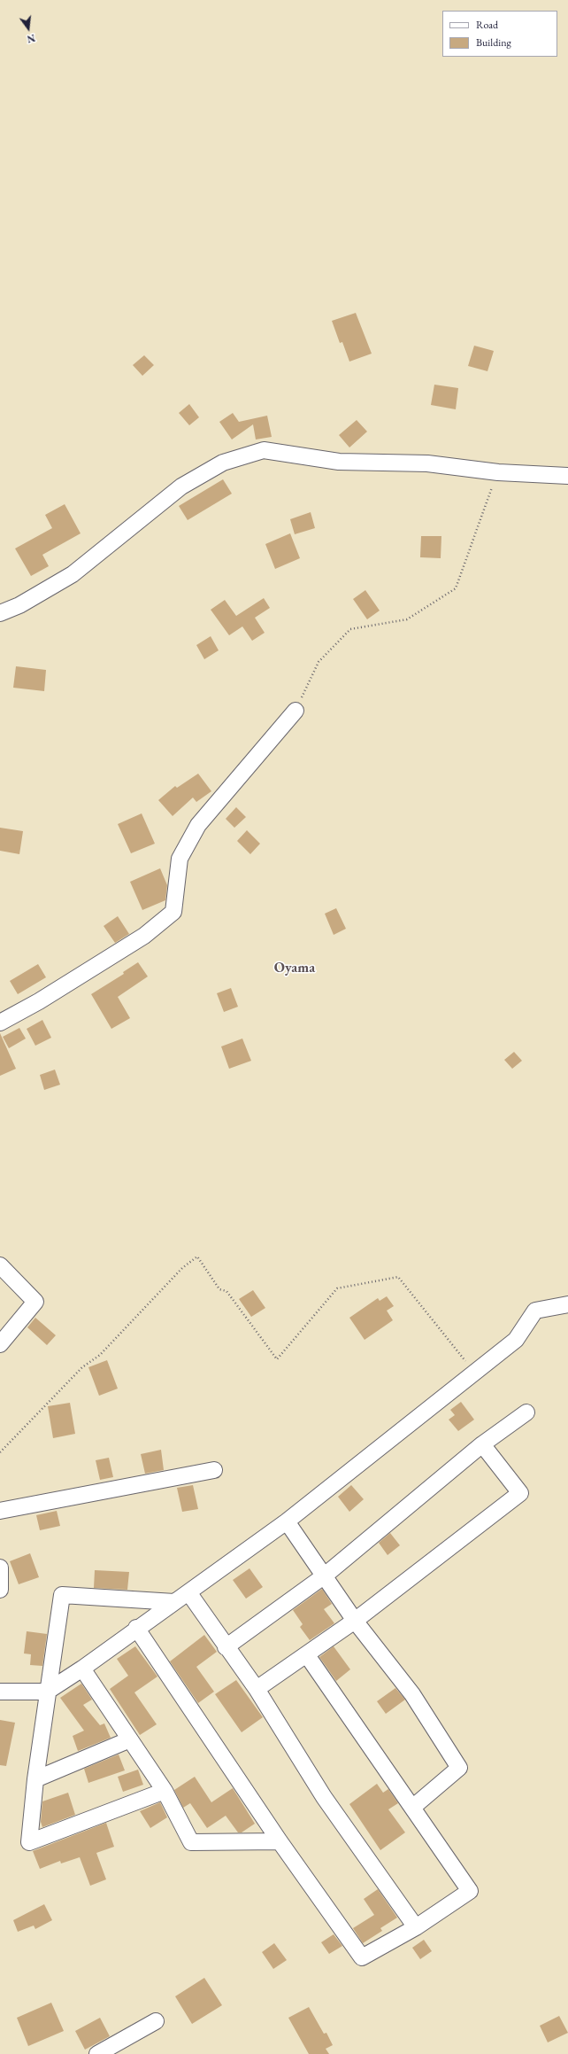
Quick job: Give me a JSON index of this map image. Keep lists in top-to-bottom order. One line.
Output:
{"districts":["Oyama"],"legend":["Road","Building"],"north":"bottom"}
